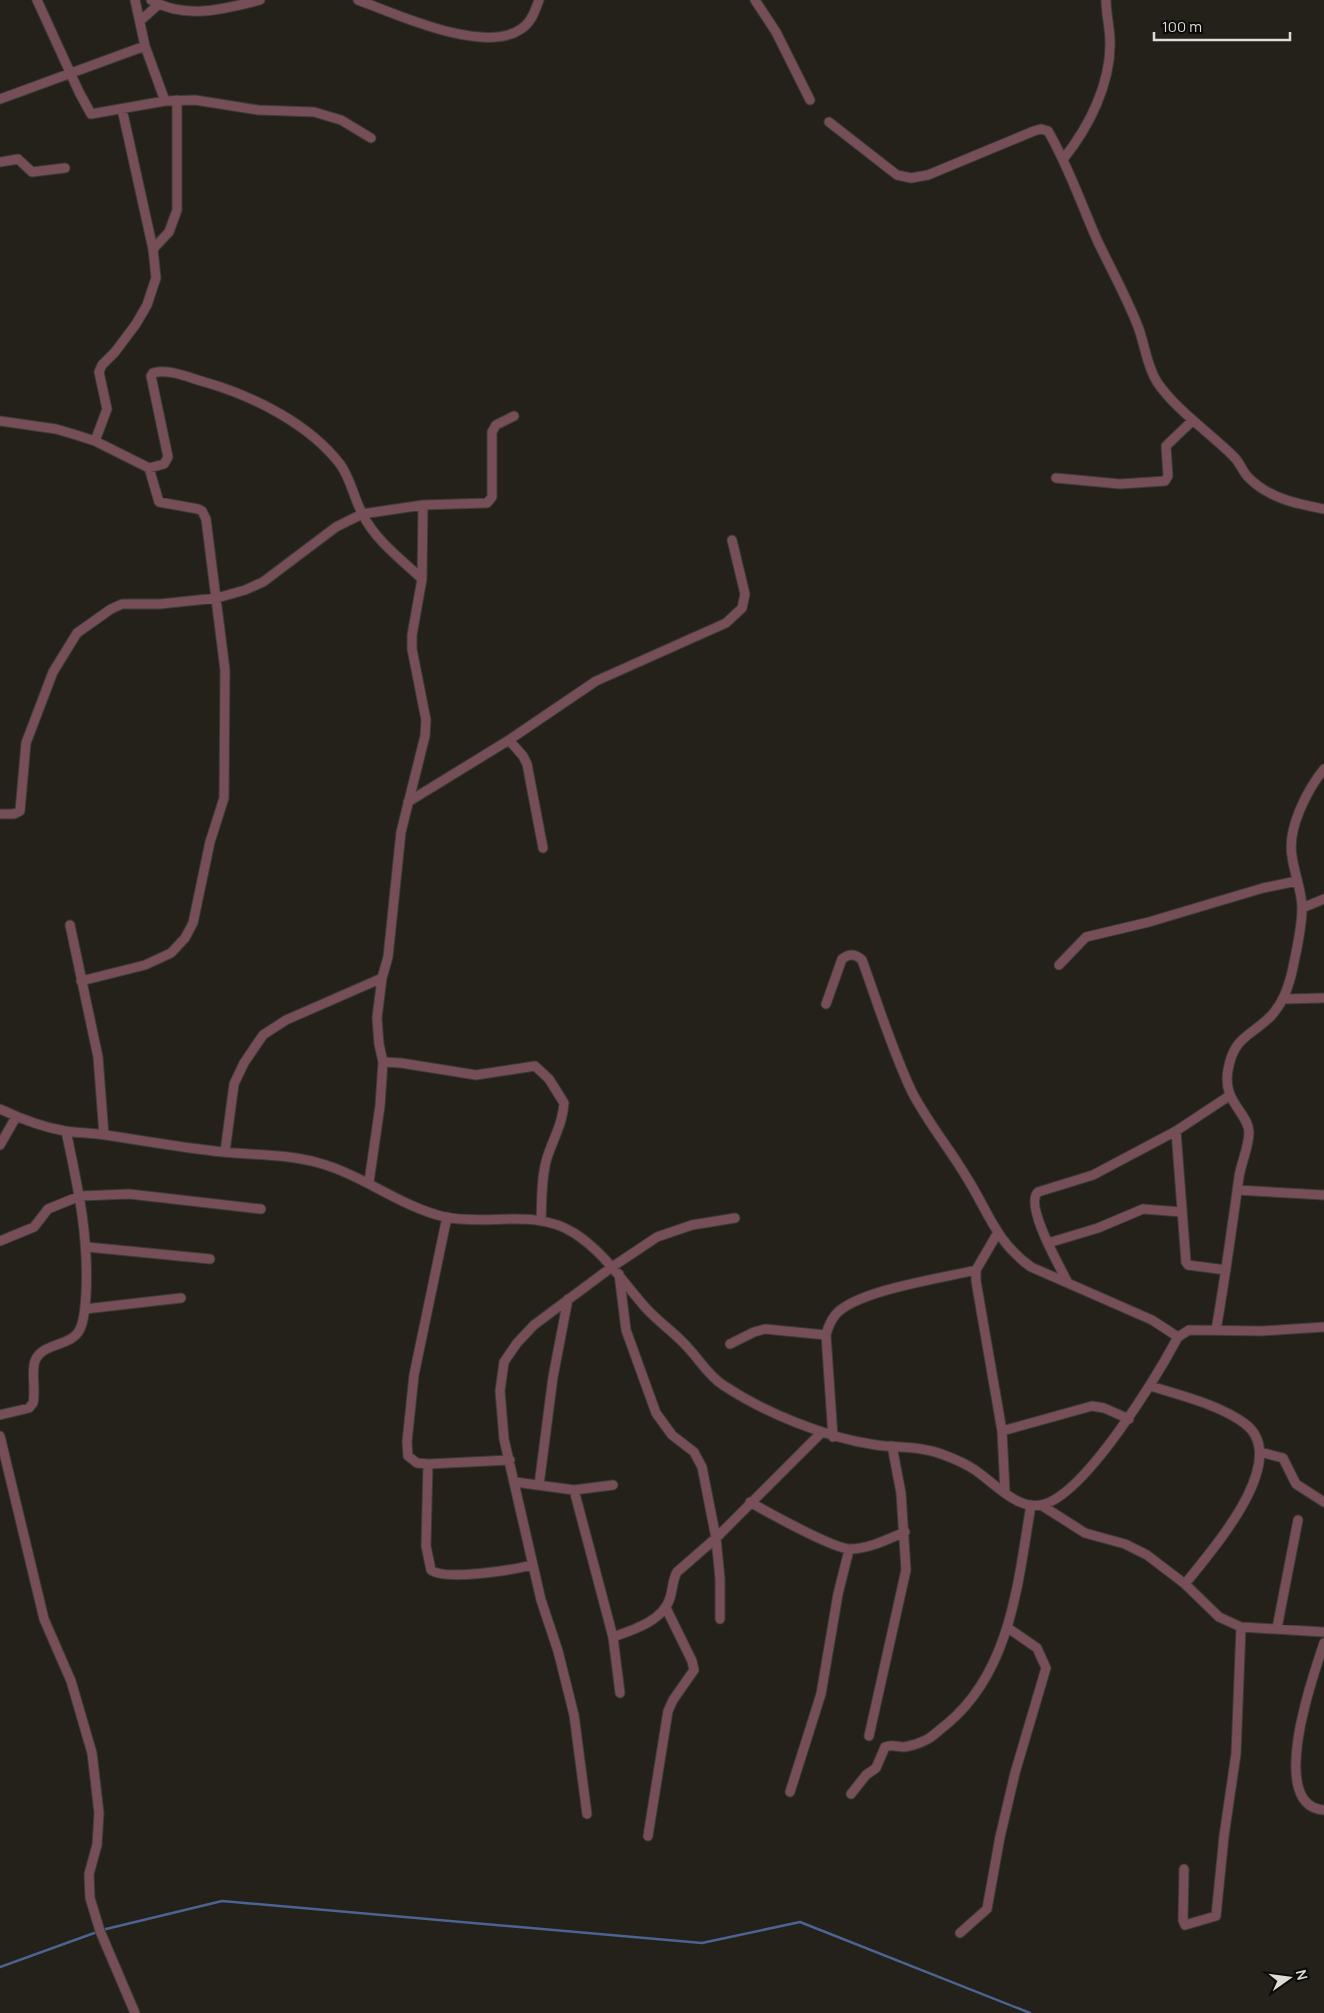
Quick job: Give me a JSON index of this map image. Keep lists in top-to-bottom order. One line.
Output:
{"scale_bar":"100 m","north":"right"}
